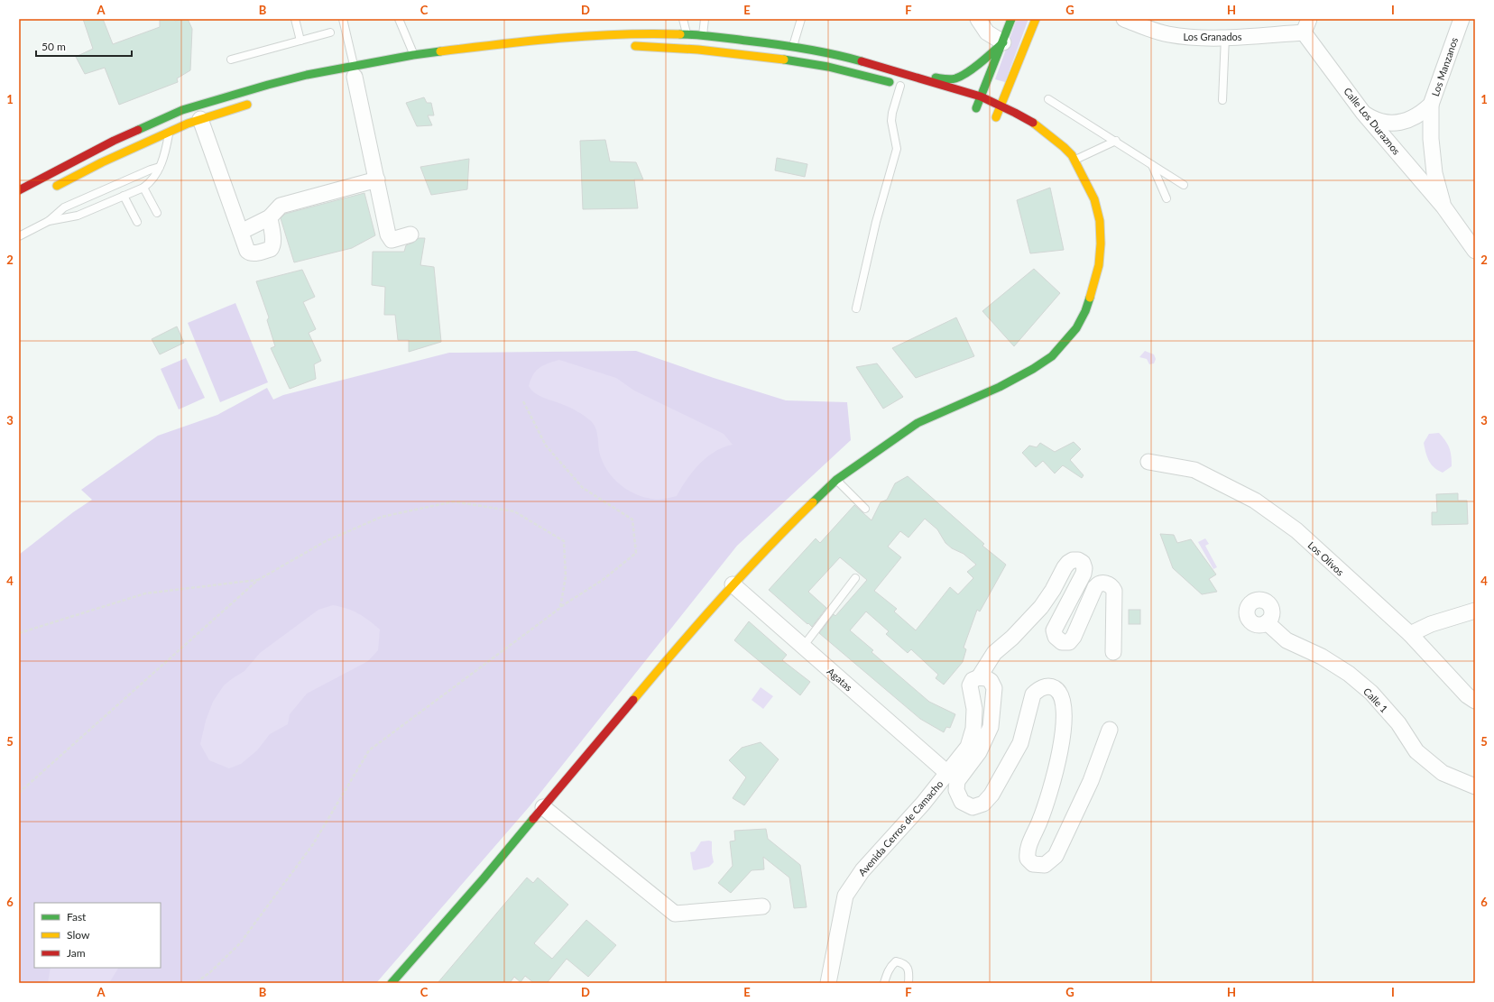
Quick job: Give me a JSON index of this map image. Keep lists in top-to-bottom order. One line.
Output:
{"streets":{"street":["Los Granados","Los Manzanos","Calle Los Duraznos","Los Olivos","Agatas","Calle 1","Avenida Cerros de Camacho"]},"crossings":[["Los Granados","Calle Los Duraznos"],["Los Manzanos","Calle Los Duraznos"],["Agatas","Avenida Cerros de Camacho"]],"legend":["Fast","Slow","Jam"],"scale_bar":"50 m","grid":{"columns":["A","B","C","D","E","F","G","H","I"],"rows":["1","2","3","4","5","6"]}}
